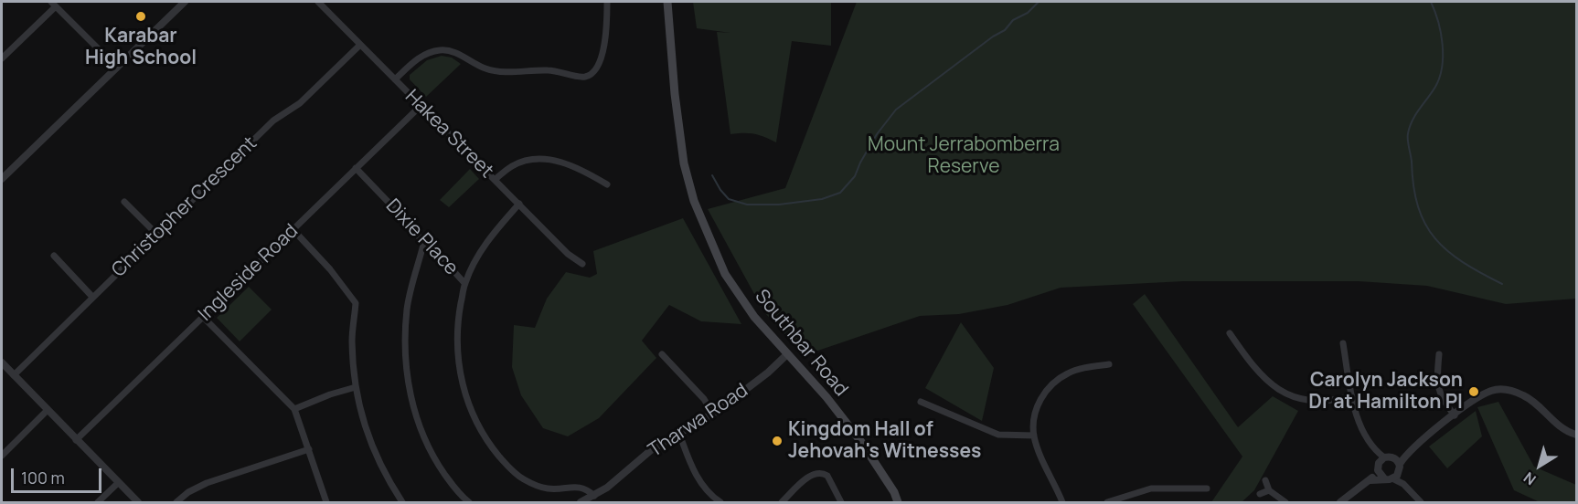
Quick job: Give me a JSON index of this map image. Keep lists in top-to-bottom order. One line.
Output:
{"streets":{"main road":["Southbar Road"],"street":["Hakea Street","Christopher Crescent","Dixie Place","Ingleside Road","Tharwa Road"]},"crossings":[["Hakea Street","Christopher Crescent"],["Hakea Street","Ingleside Road"],["Dixie Place","Ingleside Road"],["Southbar Road","Tharwa Road"]],"parks":["Mount Jerrabomberra Reserve"],"places":["Karabar High School","Carolyn Jackson Dr at Hamilton Pl","Kingdom Hall of Jehovah's Witnesses"],"scale_bar":"100 m","north":"bottom left"}
